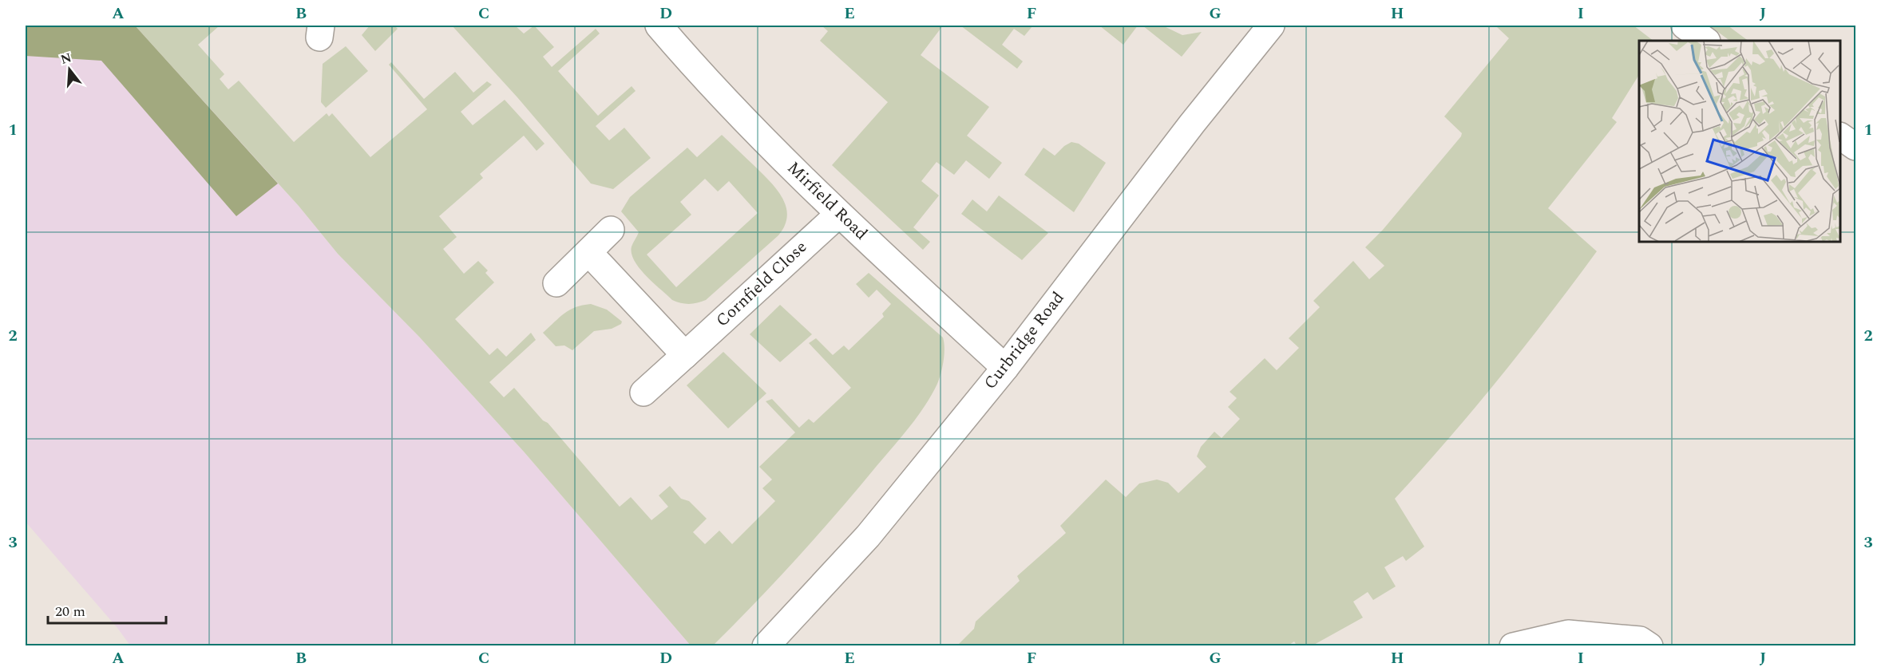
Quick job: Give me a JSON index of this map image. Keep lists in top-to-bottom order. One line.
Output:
{"streets":{"street":["Mirfield Road","Cornfield Close","Curbridge Road"]},"crossings":[["Mirfield Road","Cornfield Close"],["Mirfield Road","Curbridge Road"]],"scale_bar":"20 m","north":"top","grid":{"columns":["A","B","C","D","E","F","G","H","I","J"],"rows":["1","2","3"]}}
